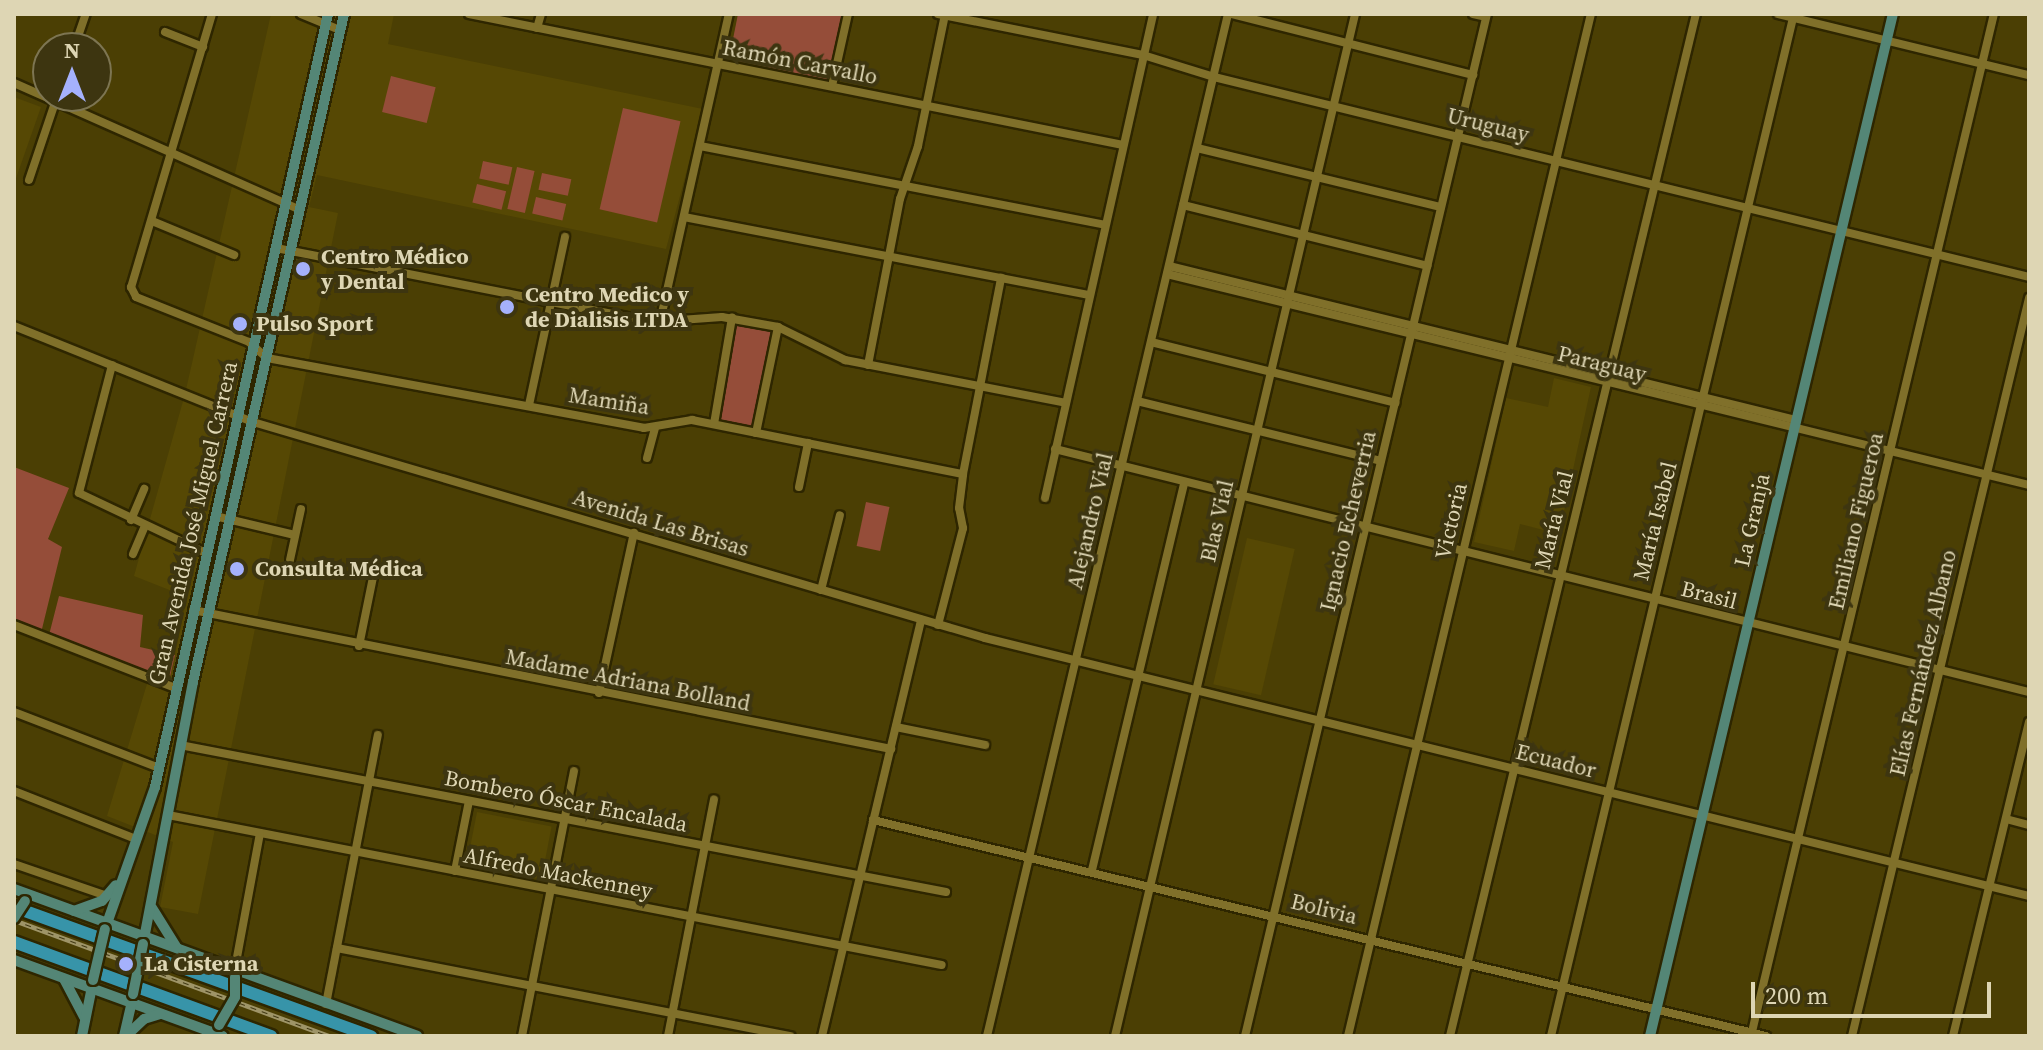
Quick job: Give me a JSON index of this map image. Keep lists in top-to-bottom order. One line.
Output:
{"streets":{"main road":["La Granja","Gran Avenida José Miguel Carrera"],"street":["Ramón Carvallo","Uruguay","Paraguay","Mamiña","María Vial","Alejandro Vial","Blas Vial","Ignacio Echeverria","Victoria","María Isabel","Emiliano Figueroa","Avenida Las Brisas","Brasil","Elías Fernández Albano","Madame Adriana Bolland","Ecuador","Bombero Óscar Encalada","Alfredo Mackenney","Bolivia"]},"crossings":[["Uruguay","María Vial"],["Uruguay","La Granja"],["Uruguay","Alejandro Vial"],["Uruguay","Blas Vial"],["Uruguay","Ignacio Echeverria"],["Uruguay","Victoria"],["Uruguay","María Isabel"],["Uruguay","Emiliano Figueroa"],["Paraguay","María Vial"],["Paraguay","La Granja"],["Paraguay","Alejandro Vial"],["Paraguay","Blas Vial"],["Paraguay","Ignacio Echeverria"],["Paraguay","Victoria"],["Paraguay","María Isabel"],["Paraguay","Emiliano Figueroa"],["Paraguay","Elías Fernández Albano"],["Mamiña","Gran Avenida José Miguel Carrera"],["María Vial","Brasil"],["María Vial","Ecuador"],["María Vial","Bolivia"],["La Granja","Brasil"],["La Granja","Ecuador"],["La Granja","Bolivia"],["Alejandro Vial","Avenida Las Brisas"],["Alejandro Vial","Brasil"],["Alejandro Vial","Ecuador"],["Alejandro Vial","Bolivia"],["Blas Vial","Brasil"],["Blas Vial","Ecuador"],["Blas Vial","Bolivia"],["Ignacio Echeverria","Brasil"],["Ignacio Echeverria","Ecuador"],["Ignacio Echeverria","Bolivia"],["Victoria","Brasil"],["Victoria","Ecuador"],["Victoria","Bolivia"],["María Isabel","Brasil"],["María Isabel","Ecuador"],["María Isabel","Bolivia"],["Emiliano Figueroa","Brasil"],["Emiliano Figueroa","Ecuador"],["Emiliano Figueroa","Bolivia"],["Gran Avenida José Miguel Carrera","Avenida Las Brisas"],["Gran Avenida José Miguel Carrera","Madame Adriana Bolland"],["Gran Avenida José Miguel Carrera","Bombero Óscar Encalada"],["Gran Avenida José Miguel Carrera","Alfredo Mackenney"],["Avenida Las Brisas","Ecuador"],["Brasil","Elías Fernández Albano"],["Elías Fernández Albano","Ecuador"]],"places":["Centro Médico y Dental","Centro Medico y de Dialisis LTDA","Pulso Sport","Consulta Médica","La Cisterna"],"scale_bar":"200 m","north":"top"}
